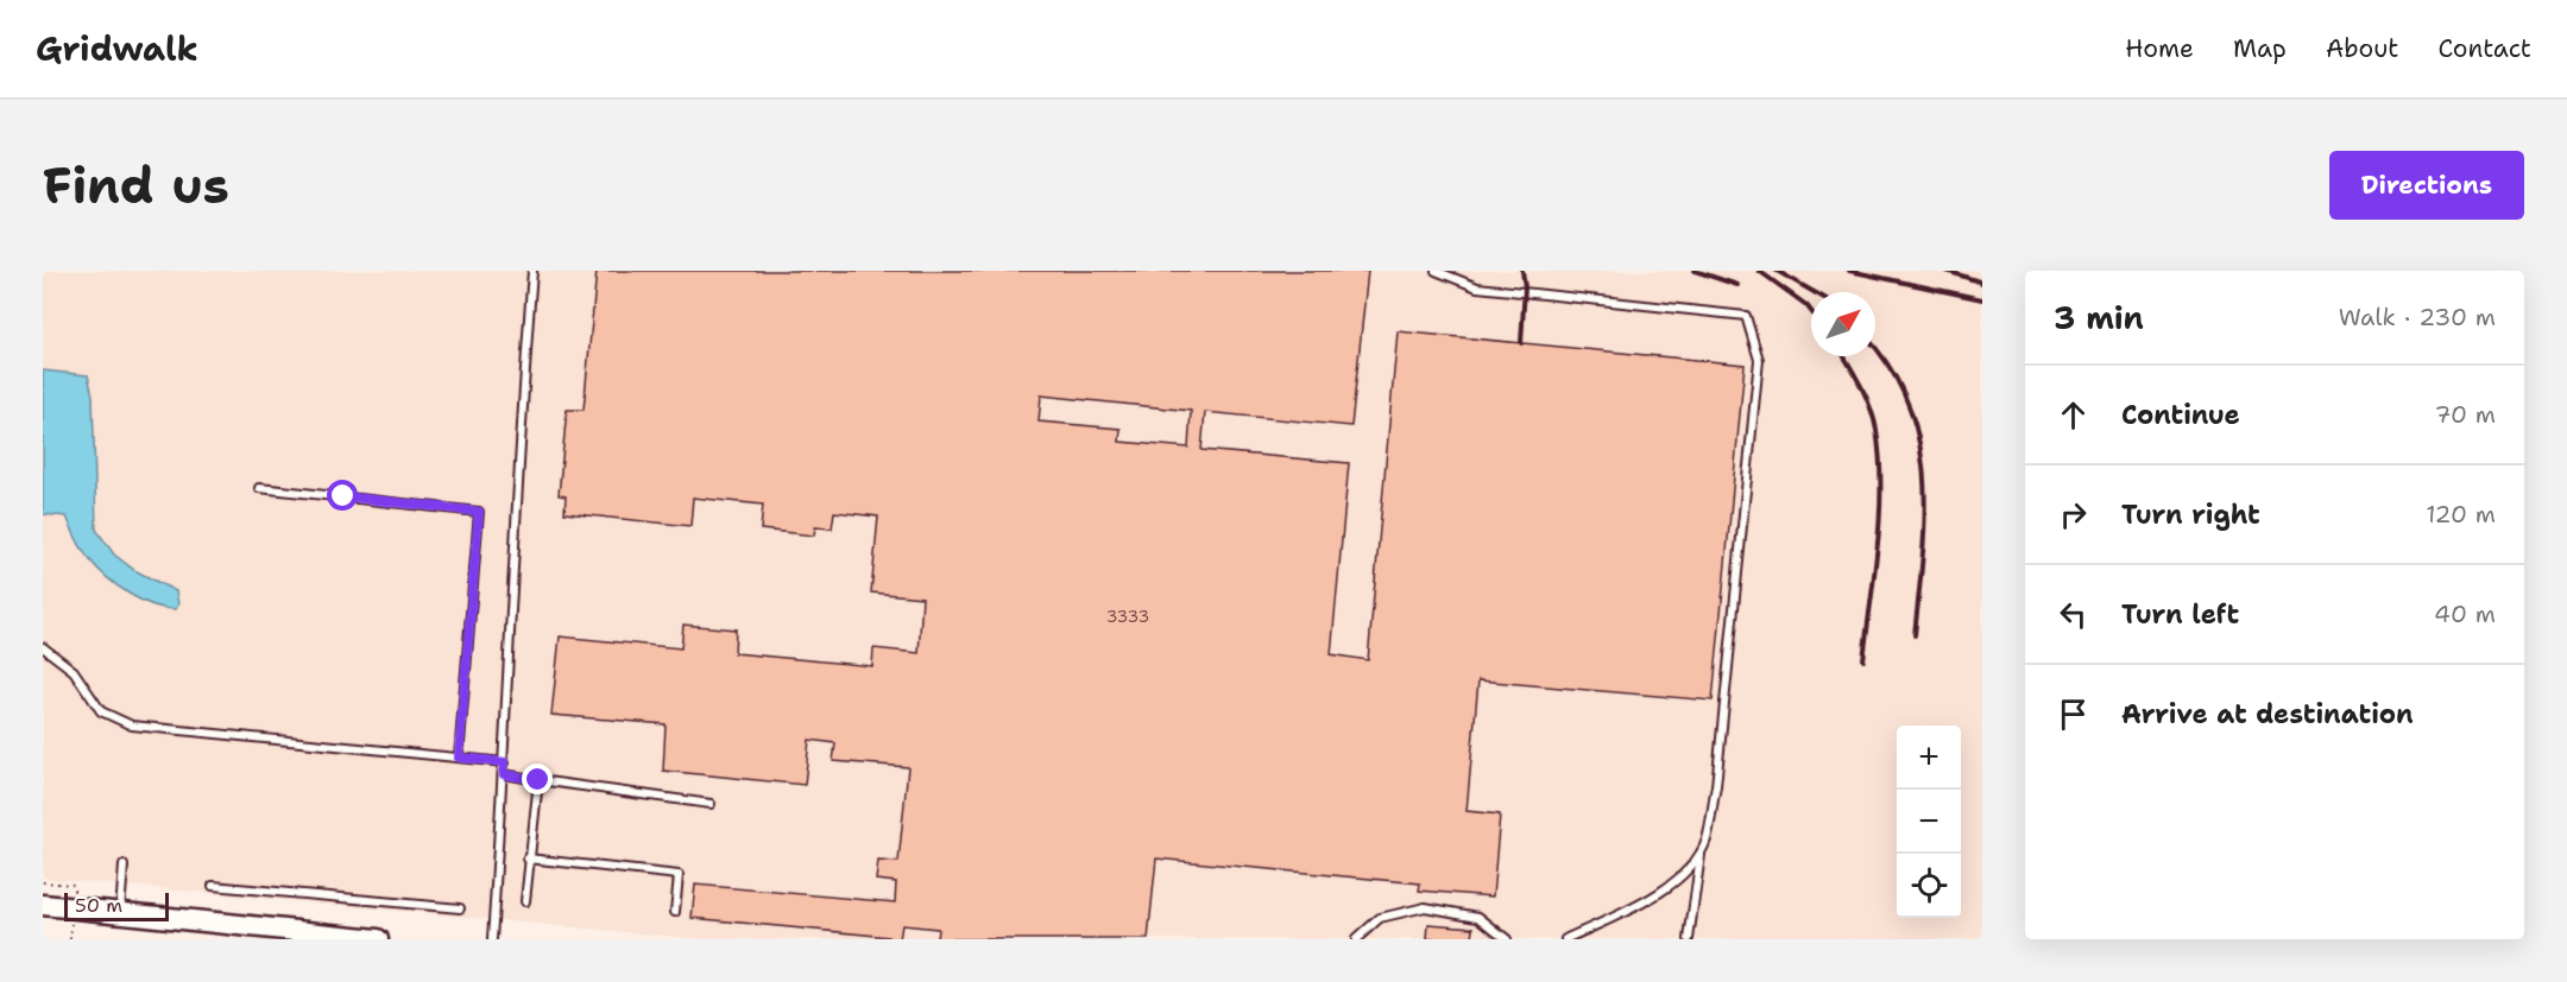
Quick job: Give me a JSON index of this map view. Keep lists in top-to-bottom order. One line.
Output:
{"house_numbers":["3333"],"scale_bar":"50 m","north":"top right","page":{"header":"Gridwalk","nav":["Home","Map","About","Contact"],"buttons":"Directions","title":"Find us","heading":["3 min","Walk · 230 m"],"list":[["Continue","70 m"],["Turn right","120 m"],["Turn left","40 m"],"Arrive at destination"],"map_buttons":["+","−"],"scale":"50 m"}}
